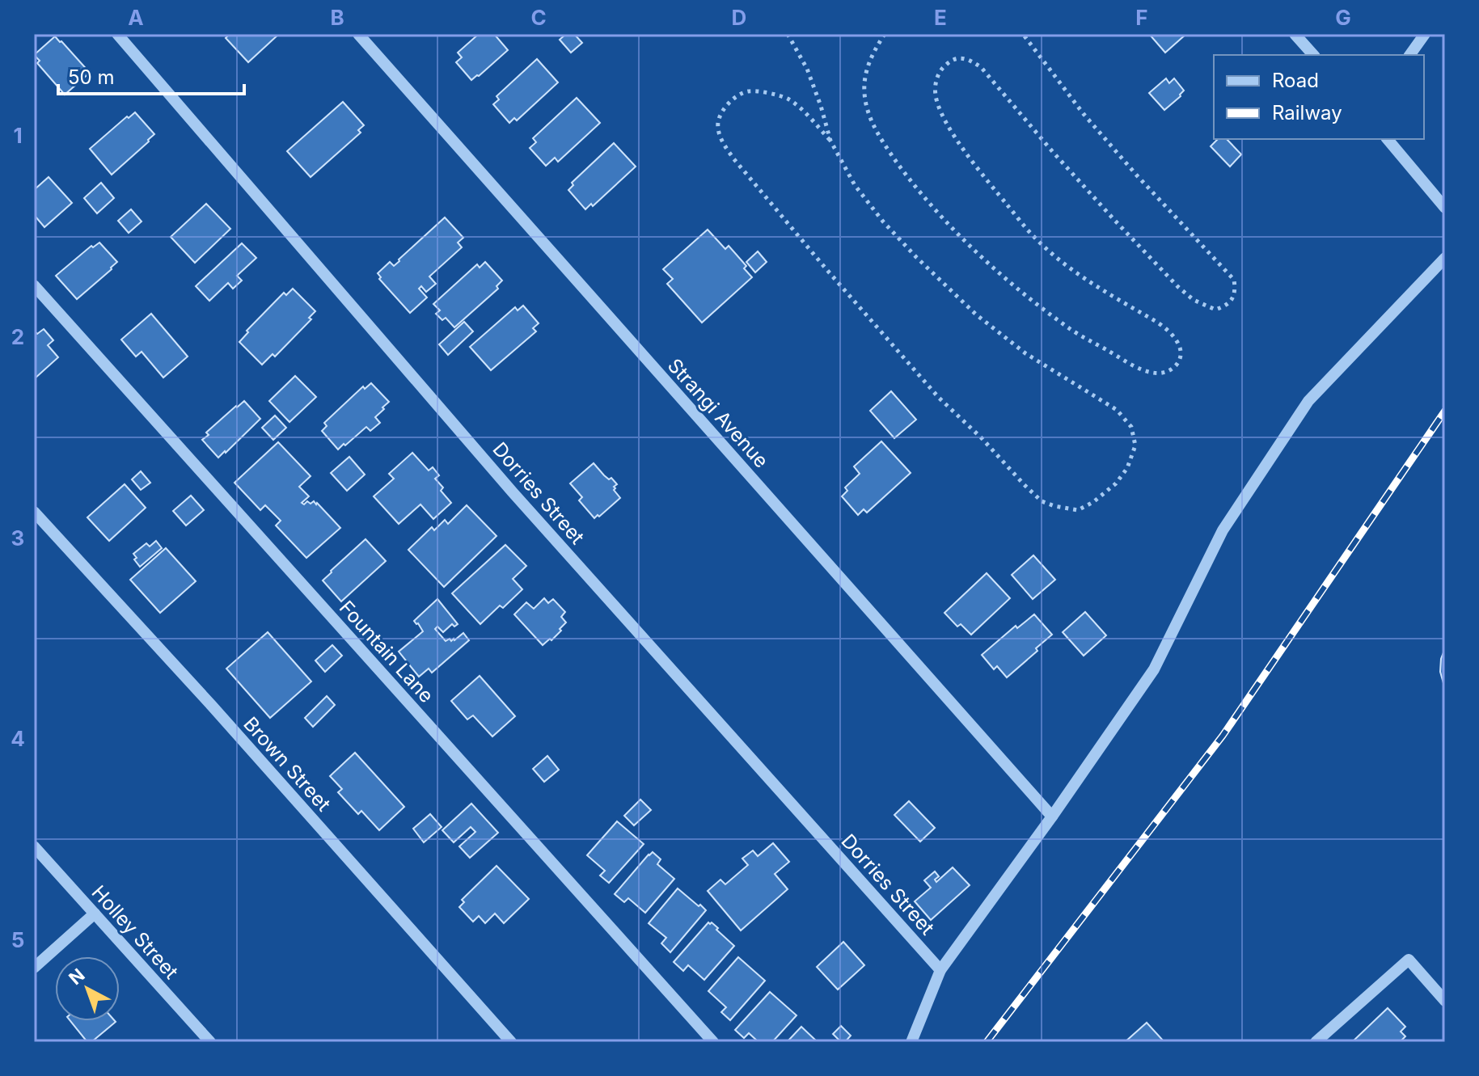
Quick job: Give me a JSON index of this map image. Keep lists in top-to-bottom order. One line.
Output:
{"streets":{"street":["Strangi Avenue","Dorries Street","Fountain Lane","Brown Street","Holley Street"]},"legend":["Road","Railway"],"scale_bar":"50 m","north":"top left","grid":{"columns":["A","B","C","D","E","F","G"],"rows":["1","2","3","4","5"]}}
